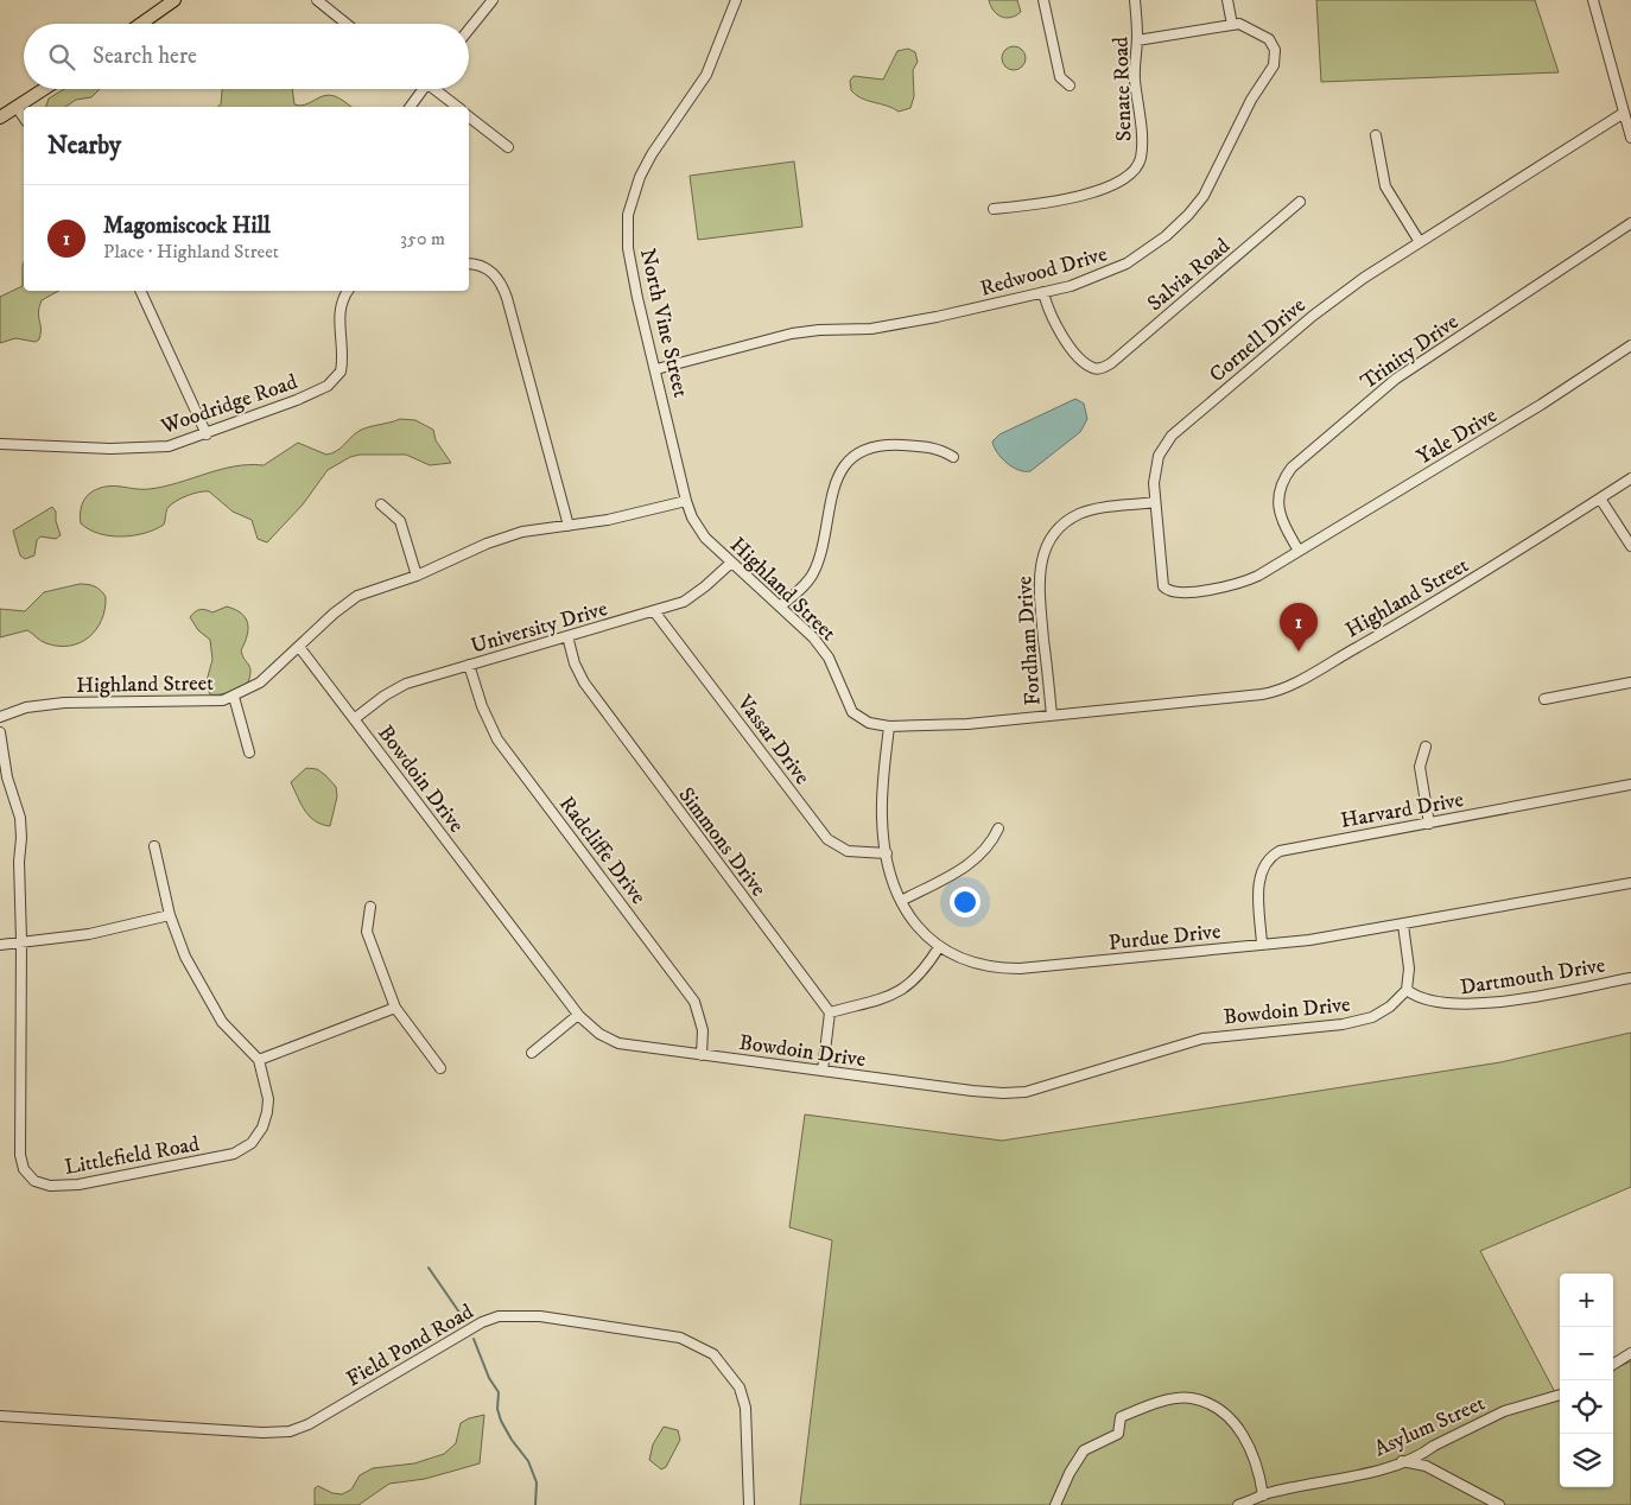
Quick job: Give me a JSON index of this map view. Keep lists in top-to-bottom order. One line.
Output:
{"streets":{"street":["Senate Road","Redwood Drive","Salvia Road","North Vine Street","Cornell Drive","Trinity Drive","Woodridge Road","Yale Drive","Highland Street","University Drive","Fordham Drive","Vassar Drive","Bowdoin Drive","Harvard Drive","Simmons Drive","Radcliffe Drive","Purdue Drive","Dartmouth Drive","Littlefield Road","Field Pond Road","Asylum Street"]},"crossings":[["Redwood Drive","Salvia Road"],["Redwood Drive","North Vine Street"],["North Vine Street","Highland Street"],["Cornell Drive","Trinity Drive"],["Cornell Drive","Yale Drive"],["Cornell Drive","Fordham Drive"],["Trinity Drive","Yale Drive"],["Highland Street","University Drive"],["Highland Street","Fordham Drive"],["Highland Street","Bowdoin Drive"],["Highland Street","Purdue Drive"],["University Drive","Vassar Drive"],["University Drive","Bowdoin Drive"],["University Drive","Simmons Drive"],["University Drive","Radcliffe Drive"],["Vassar Drive","Purdue Drive"],["Bowdoin Drive","Radcliffe Drive"],["Bowdoin Drive","Dartmouth Drive"],["Harvard Drive","Purdue Drive"]],"page":{"search":"Search here","heading":"Nearby","list":[{"mark":"1","name":"Magomiscock Hill","note":"Place · Highland Street","value":"350 m"}],"pins":"1","map_buttons":["+","−"]}}
